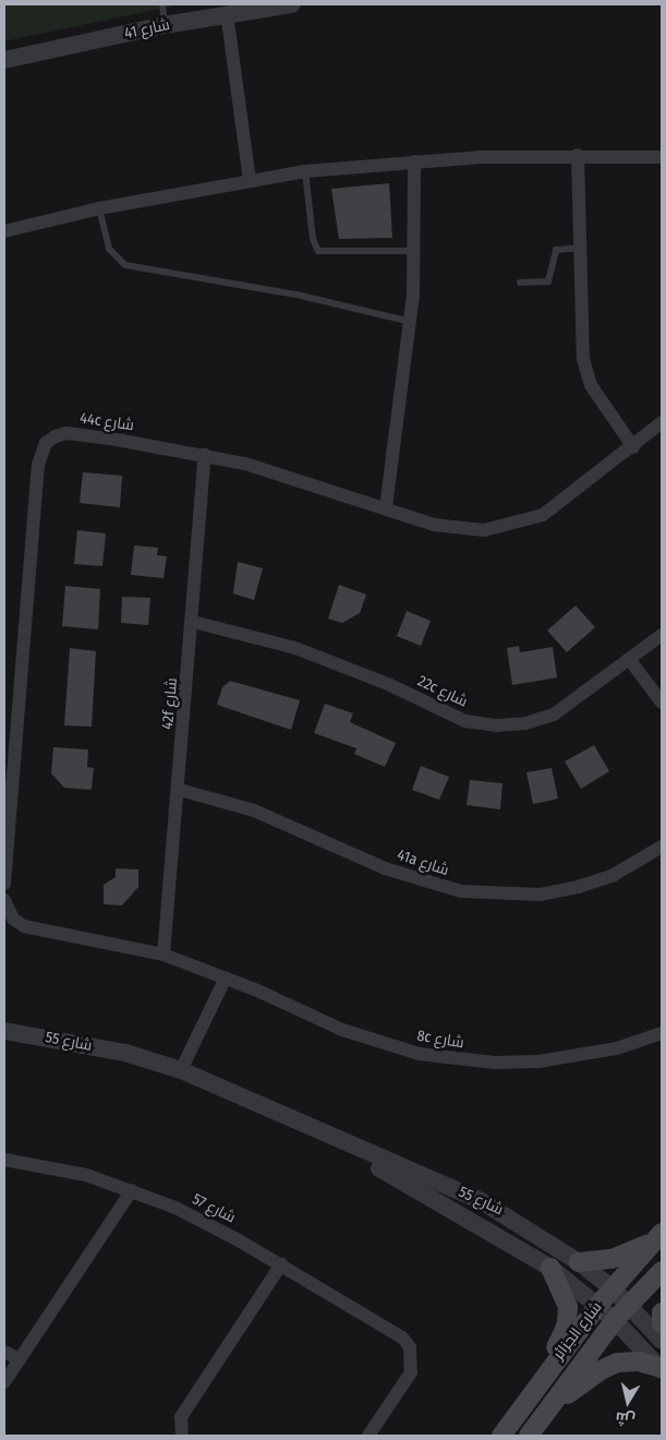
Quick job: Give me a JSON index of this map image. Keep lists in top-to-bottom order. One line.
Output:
{"streets":{"main road":["شارع الجزائر"],"street":["شارع 41","44c شارع","22c شارع","42f شارع","41a شارع","8c شارع","شارع 55","شارع 57"]},"crossings":[["44c شارع","42f شارع"],["22c شارع","42f شارع"],["42f شارع","41a شارع"],["42f شارع","8c شارع"],["شارع 55","شارع الجزائر"]],"north":"bottom"}
